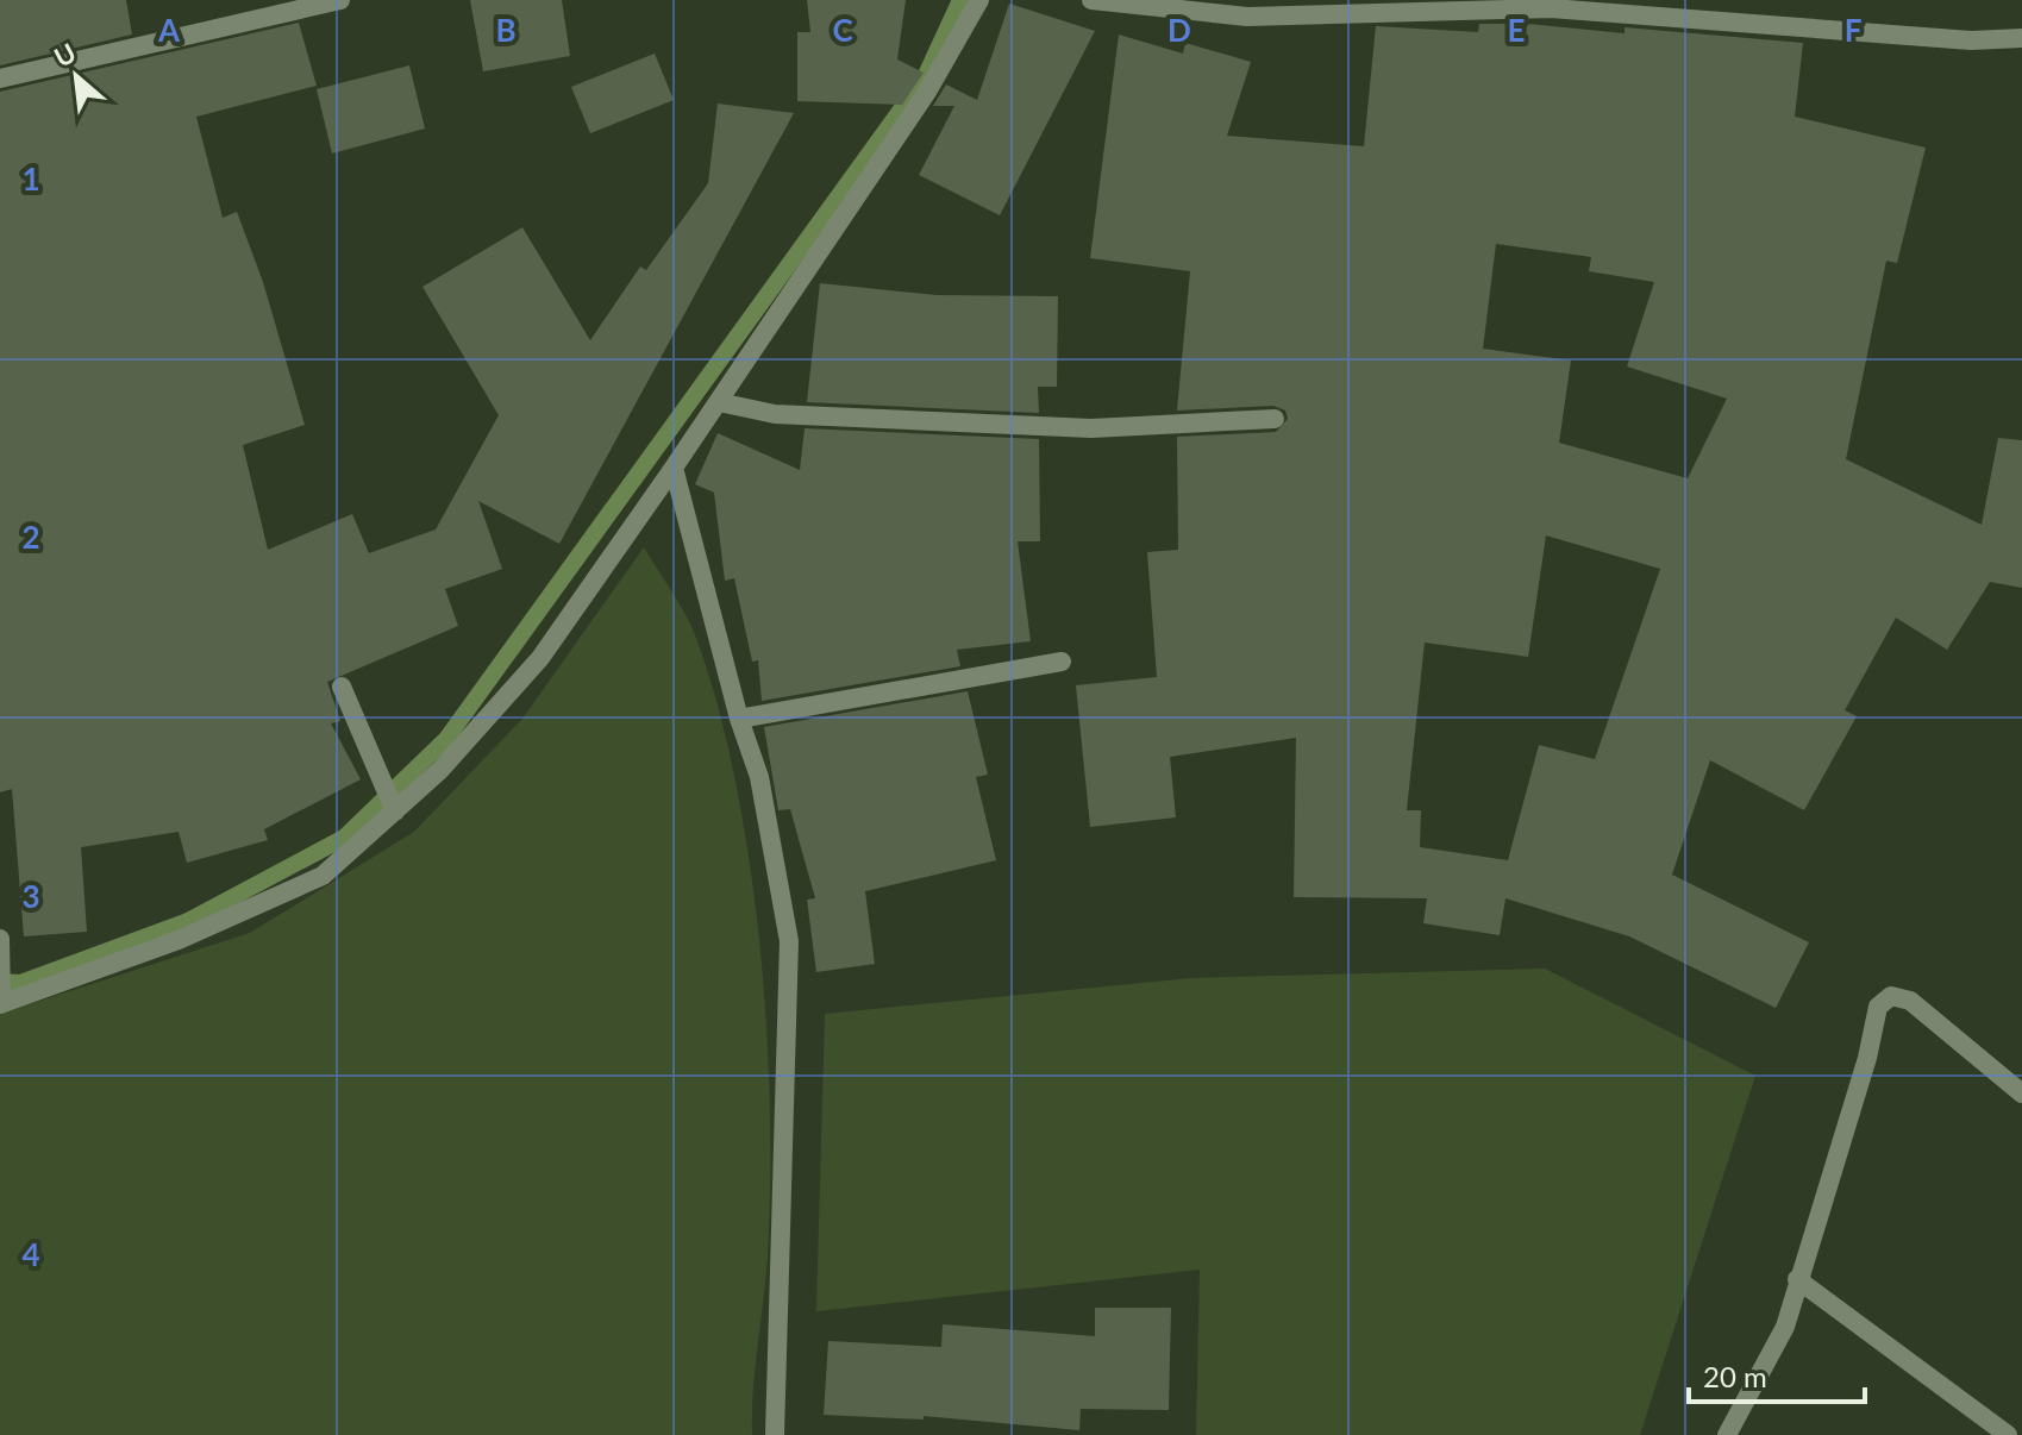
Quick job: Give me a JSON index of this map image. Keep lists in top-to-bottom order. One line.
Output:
{"scale_bar":"20 m","north":"top left","grid":{"columns":["A","B","C","D","E","F"],"rows":["1","2","3","4"]}}
